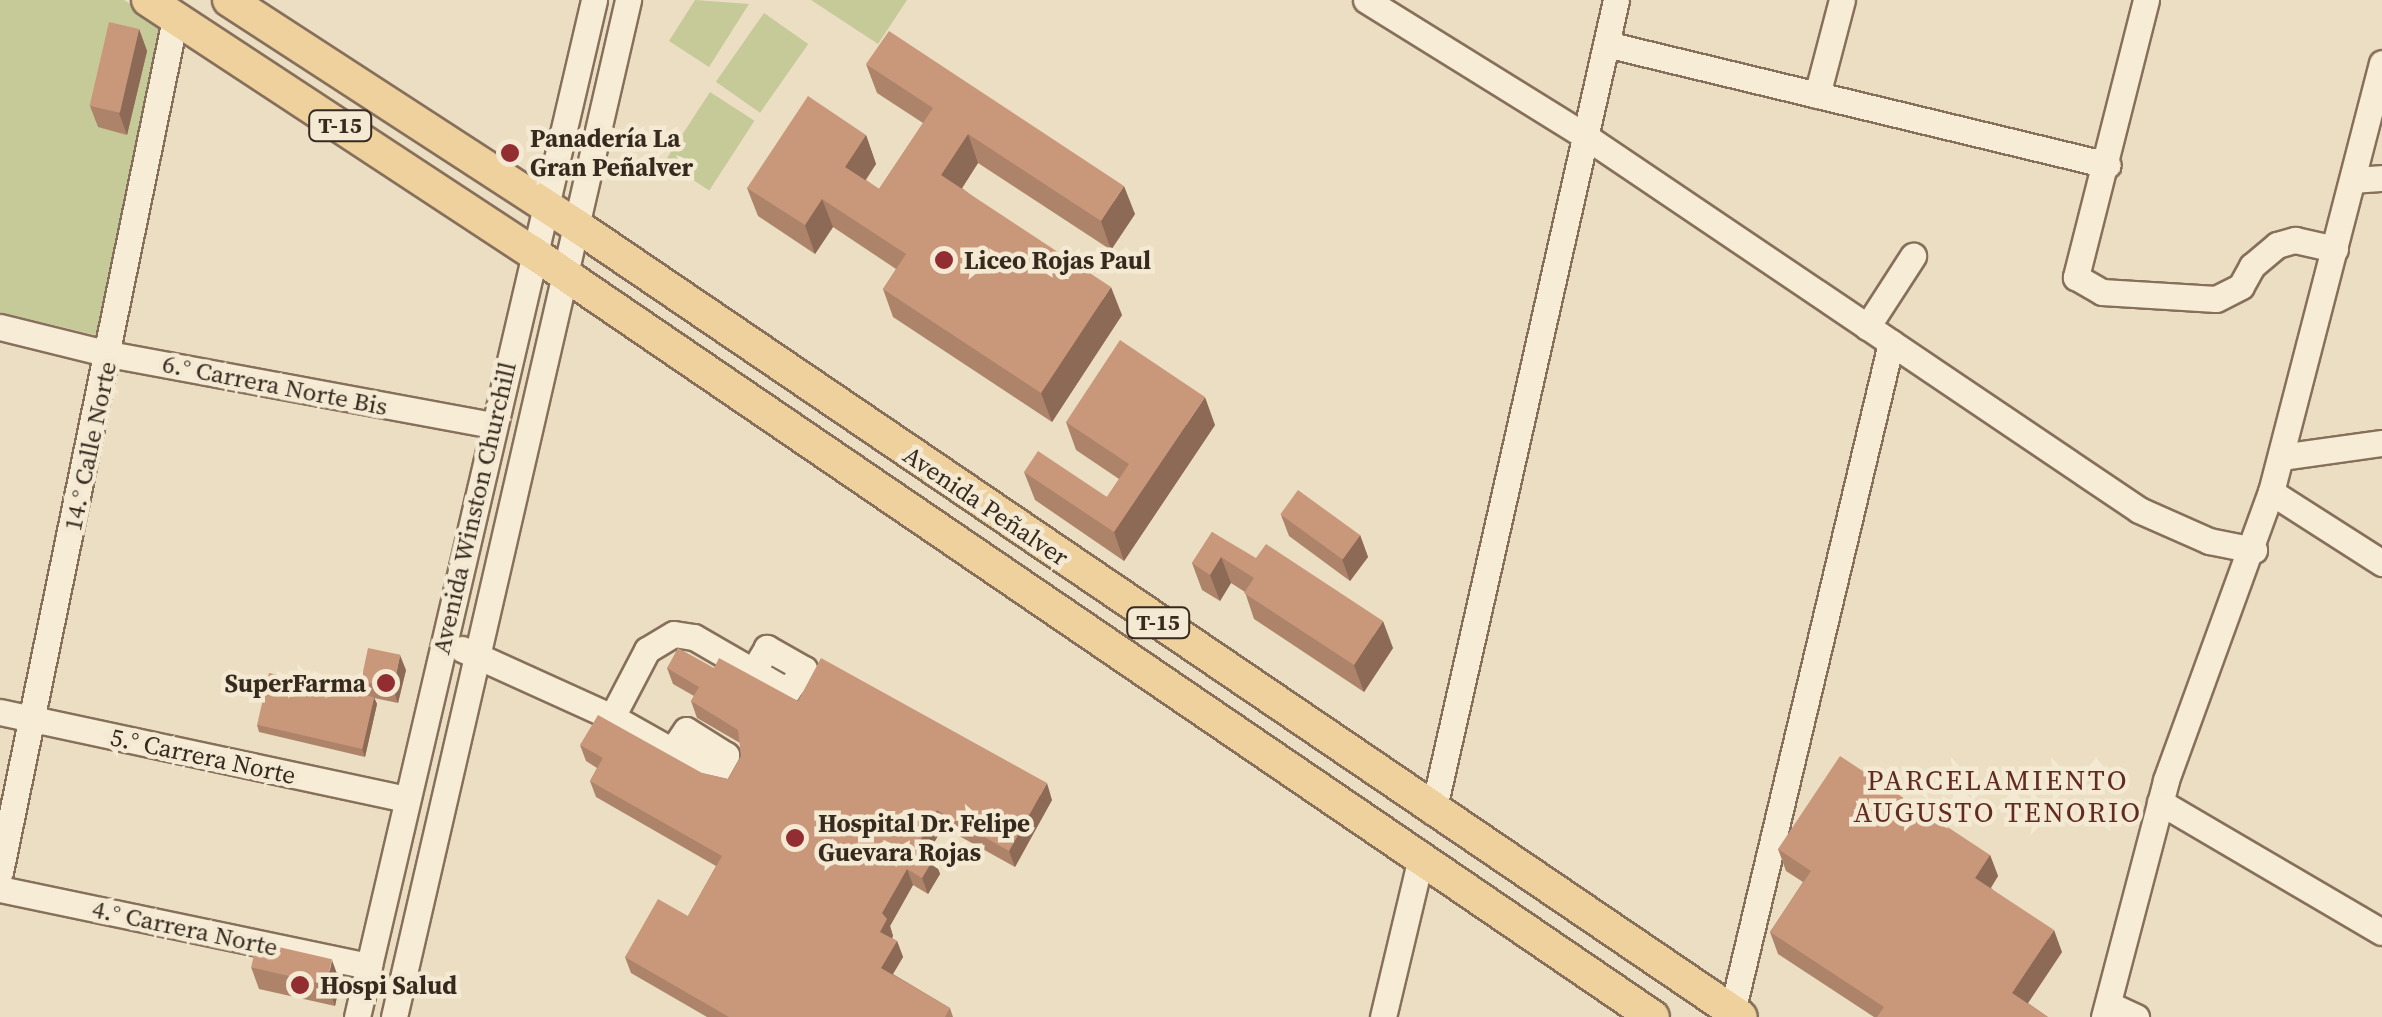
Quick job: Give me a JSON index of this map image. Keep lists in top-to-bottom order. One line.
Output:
{"streets":{"main road":["T-15","Avenida Peñalver"],"street":["6.° Carrera Norte Bis","14.° Calle Norte","Avenida Winston Churchill","5.° Carrera Norte","4.° Carrera Norte"]},"crossings":[["6.° Carrera Norte Bis","14.° Calle Norte"],["6.° Carrera Norte Bis","Avenida Winston Churchill"],["14.° Calle Norte","Avenida Peñalver"],["14.° Calle Norte","5.° Carrera Norte"],["Avenida Peñalver","Avenida Winston Churchill"],["Avenida Winston Churchill","5.° Carrera Norte"],["Avenida Winston Churchill","4.° Carrera Norte"]],"districts":["PARCELAMIENTO AUGUSTO TENORIO"],"places":["Panadería La Gran Peñalver","Liceo Rojas Paul","SuperFarma","Hospital Dr. Felipe Guevara Rojas","Hospi Salud"]}
